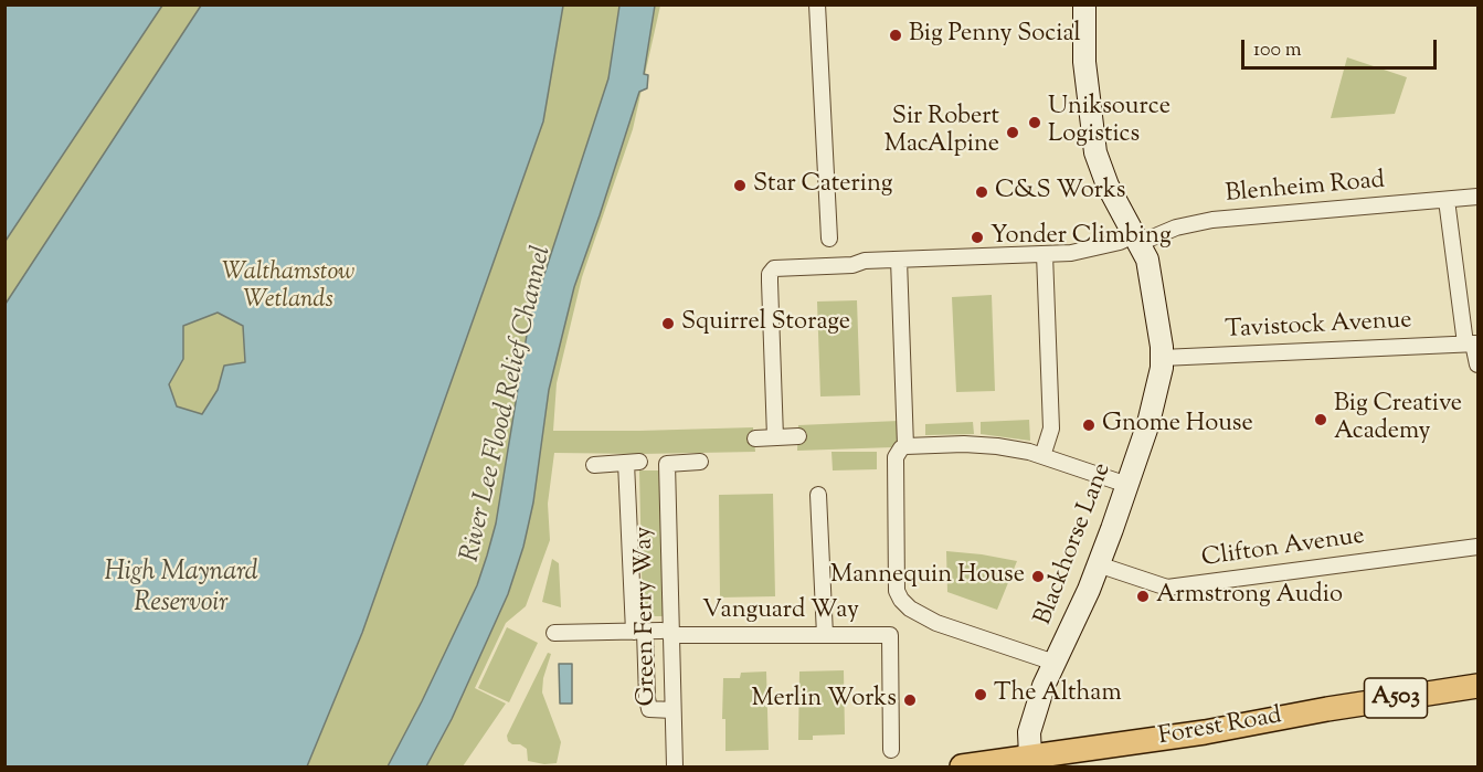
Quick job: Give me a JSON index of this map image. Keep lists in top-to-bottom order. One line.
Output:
{"streets":{"main road":["Blackhorse Lane","A503","Forest Road"],"street":["Blenheim Road","Tavistock Avenue","Clifton Avenue","Vanguard Way","Green Ferry Way"]},"crossings":[["Blenheim Road","Blackhorse Lane"],["Tavistock Avenue","Blackhorse Lane"],["Blackhorse Lane","Clifton Avenue"],["Blackhorse Lane","Forest Road"],["Vanguard Way","Green Ferry Way"]],"water":["River Lee Flood Relief Channel","High Maynard Reservoir"],"parks":["Walthamstow Wetlands"],"places":["Big Penny Social","Uniksource Logistics","Sir Robert MacAlpine","Star Catering","C&S Works","Yonder Climbing","Squirrel Storage","Big Creative Academy","Gnome House","Mannequin House","Armstrong Audio","The Altham","Merlin Works"],"scale_bar":"100 m"}
